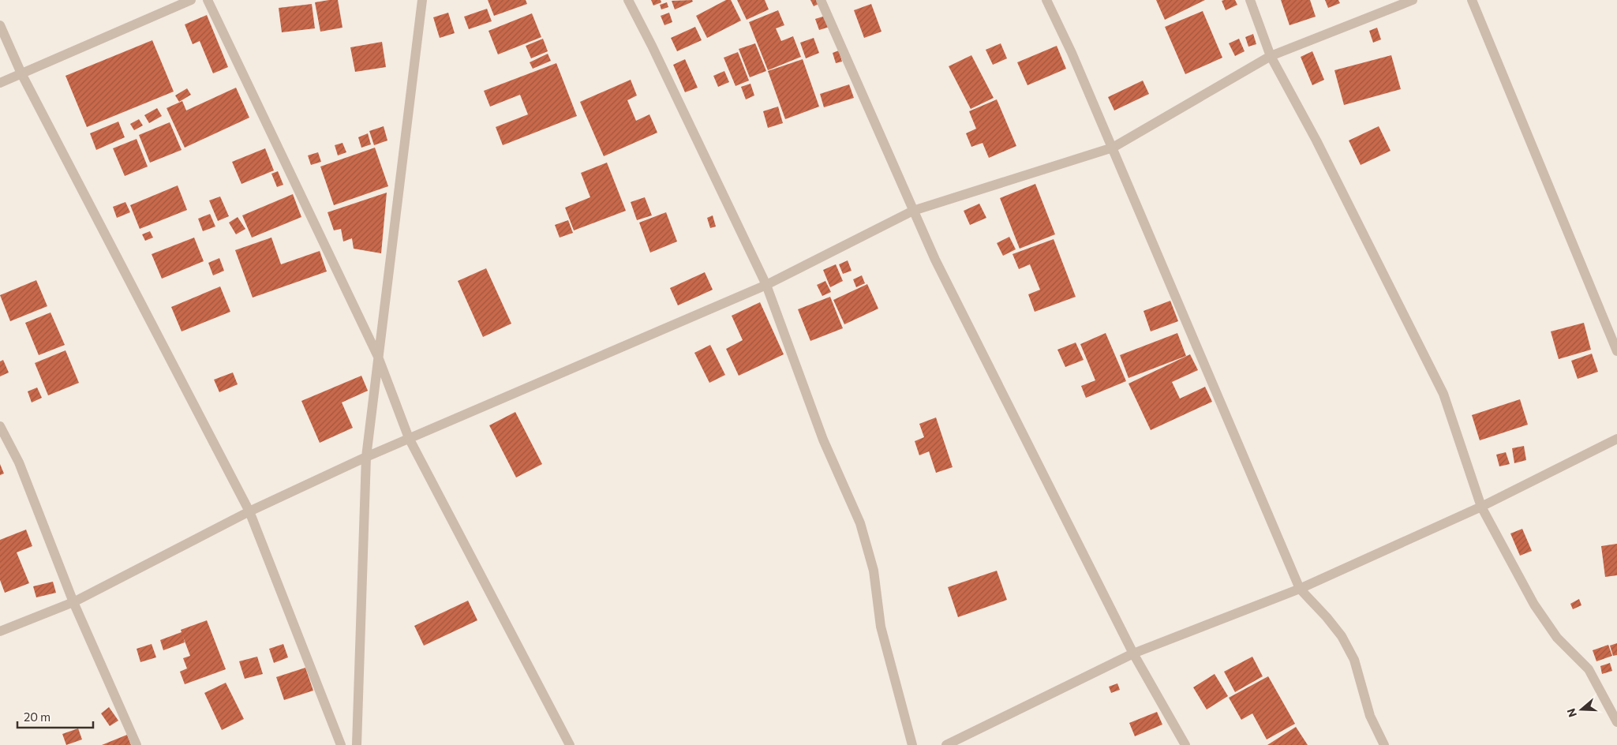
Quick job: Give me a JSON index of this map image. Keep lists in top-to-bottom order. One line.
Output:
{"scale_bar":"20 m","north":"left"}
